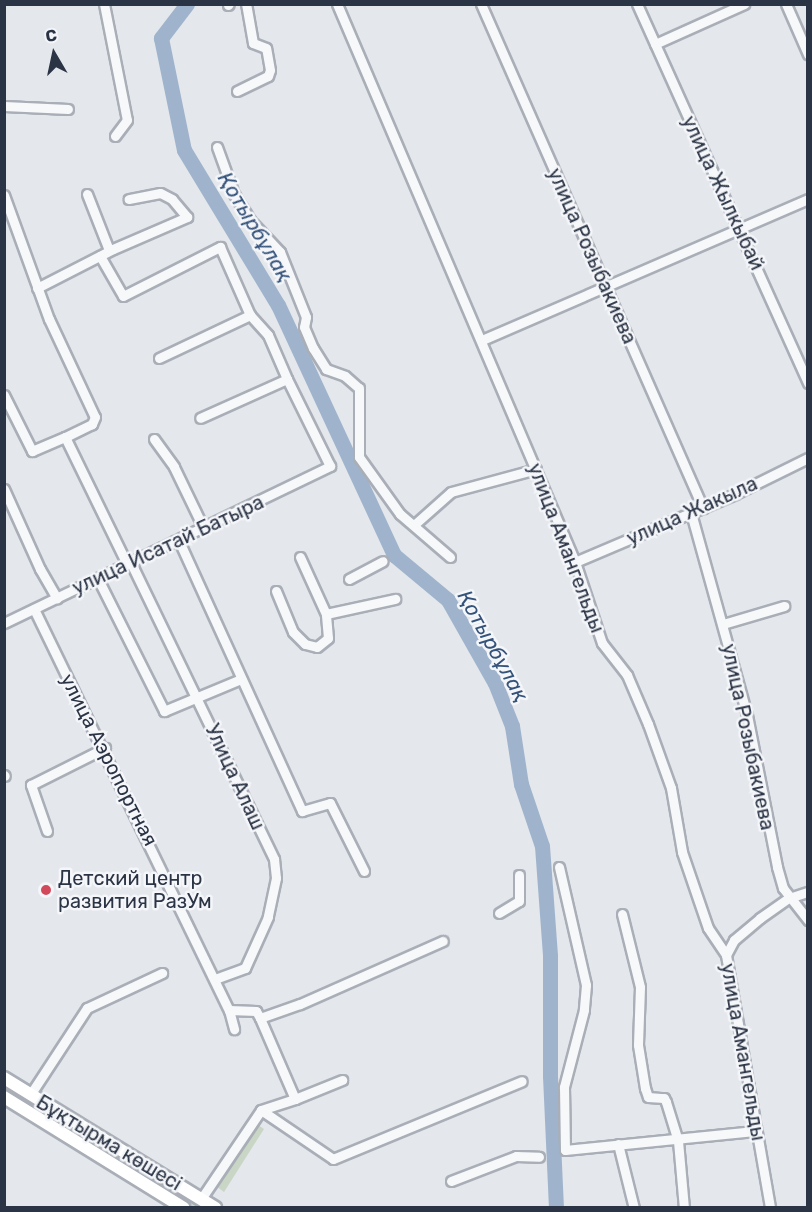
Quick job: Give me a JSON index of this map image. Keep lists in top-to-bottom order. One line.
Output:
{"streets":{"main road":["Бұқтырма көшесі"],"street":["улица Жылкыбай","улица Розыбакиева","улица Жакыла","улица Исатай Батыра","улица Амангельды","улица Аэропортная","Улица Алаш"]},"crossings":[["улица Розыбакиева","улица Жакыла"],["улица Жакыла","улица Амангельды"],["улица Исатай Батыра","улица Аэропортная"],["улица Исатай Батыра","Улица Алаш"],["улица Аэропортная","Улица Алаш"]],"water":["Қотырбұлақ"],"places":["Детский центр развития РазУм"],"north":"top"}
